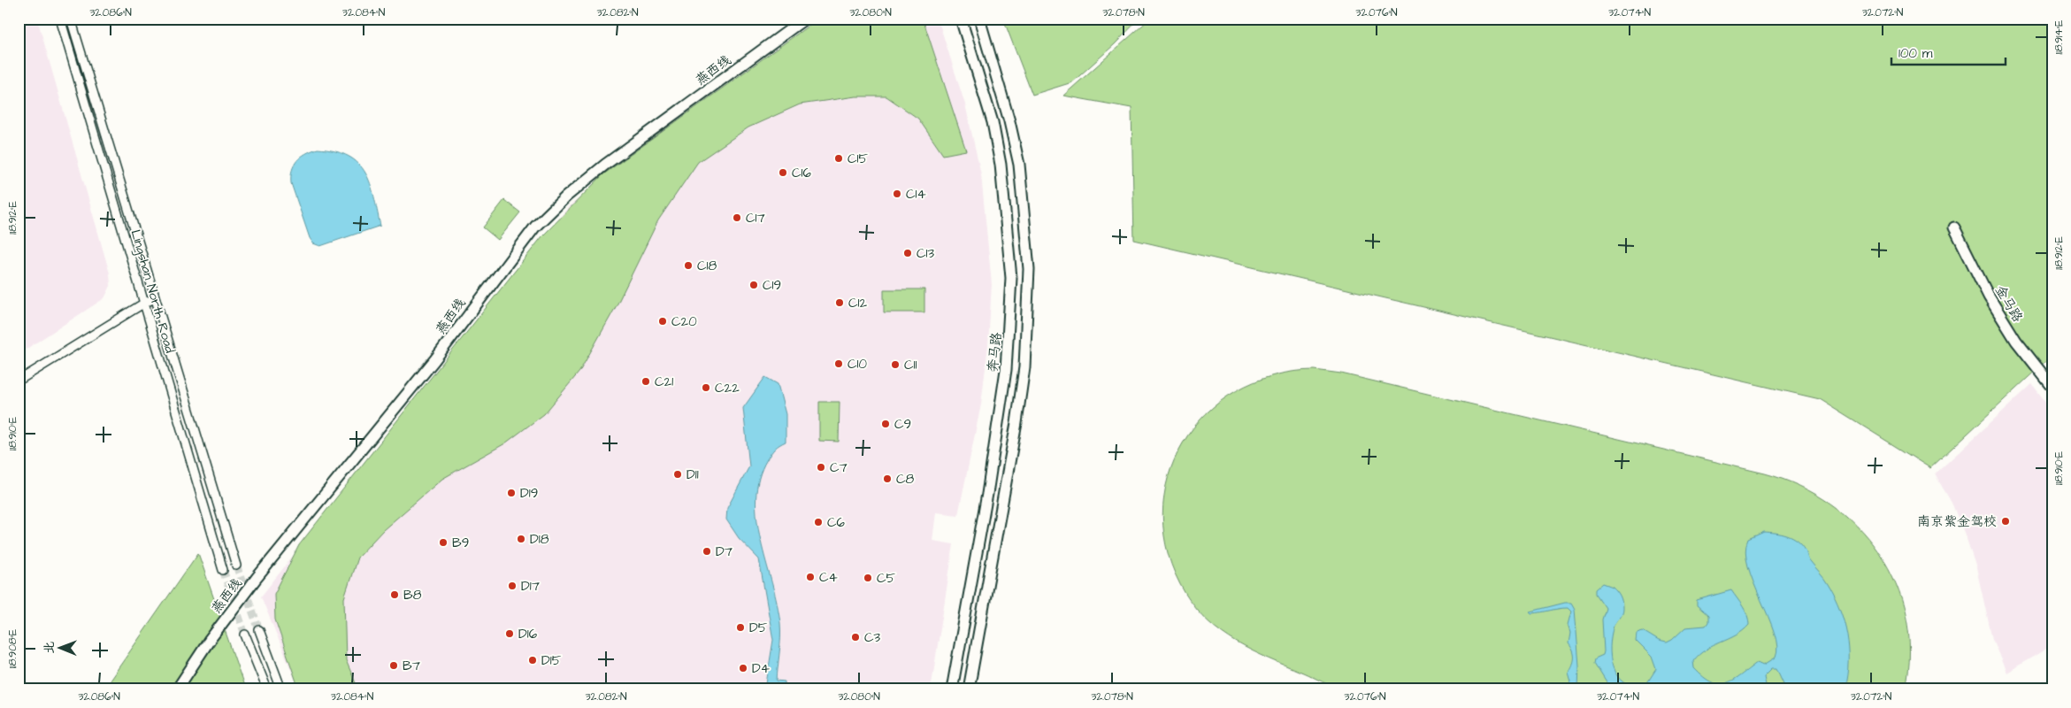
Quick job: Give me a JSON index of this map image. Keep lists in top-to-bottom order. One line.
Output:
{"streets":{"main road":["燕西线","金马路","奔马路"],"street":["Lingshan North Road"]},"places":["C15","C16","C14","C17","C13","C18","C19","C12","C20","C10","C11","C21","C22","C9","C7","D11","C8","D19","南京紫金驾校","C6","D18","B9","D7","C4","C5","D17","B8","D5","D16","C3","D15","B7","D4"],"scale_bar":"100 m","north":"left","coordinates":["32.086°N","32.084°N","32.082°N","32.080°N","32.078°N","32.076°N","32.074°N","32.072°N","118.914°E","118.912°E","118.910°E","118.908°E"]}
